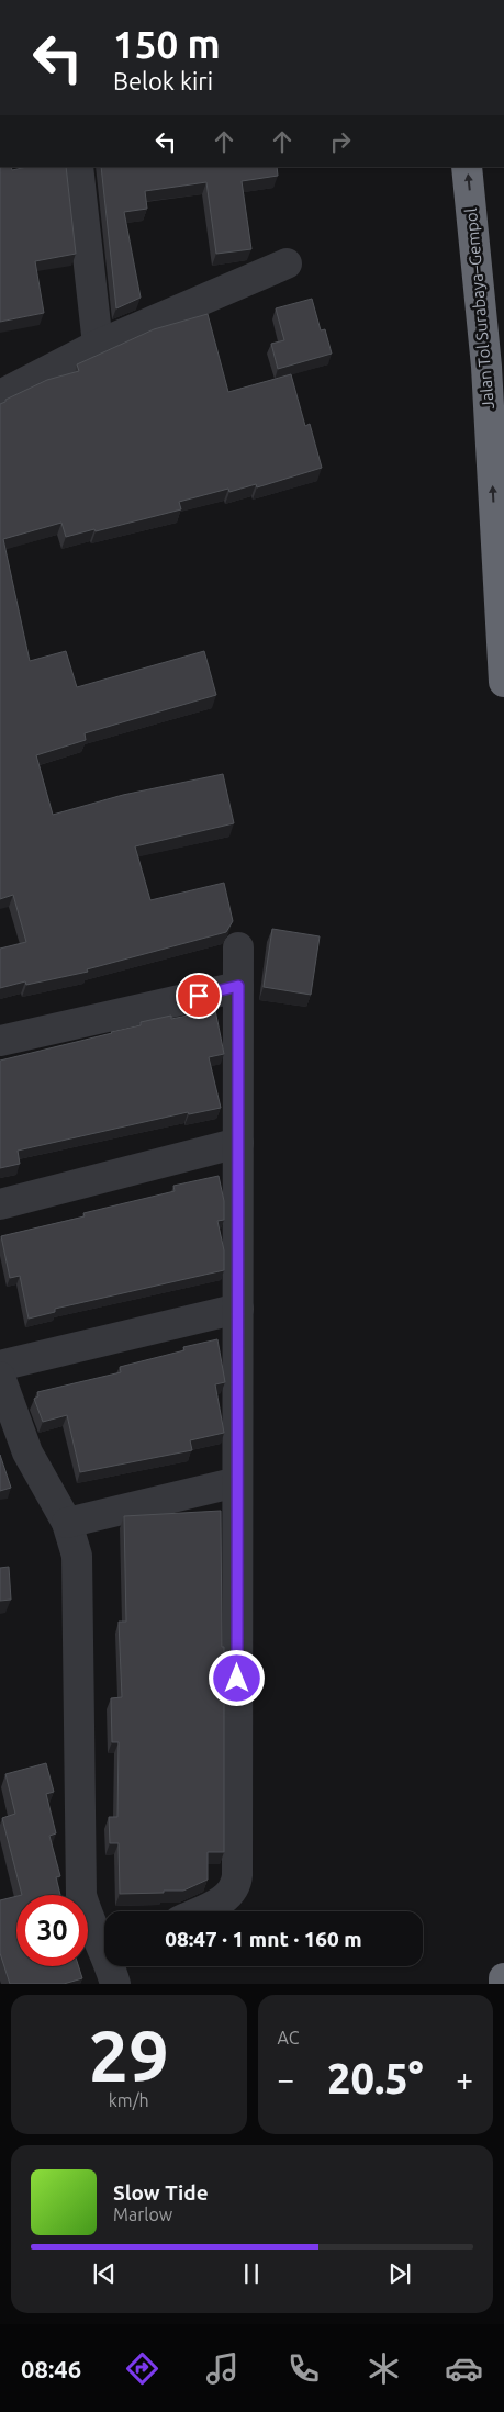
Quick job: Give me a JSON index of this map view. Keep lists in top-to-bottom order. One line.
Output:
{"streets":{"highway":["Jalan Tol Surabaya–Gempol"]},"one_way":["Jalan Tol Surabaya–Gempol"],"page":{"turn":["150 m","Belok kiri"],"limit":"30","trip":"08:47 · 1 mnt · 160 m","tile":[["29","km/h"],"AC"],"heat":["−","20.5°","+"],"song":["Slow Tide","Marlow"],"tabs":"08:46"}}
